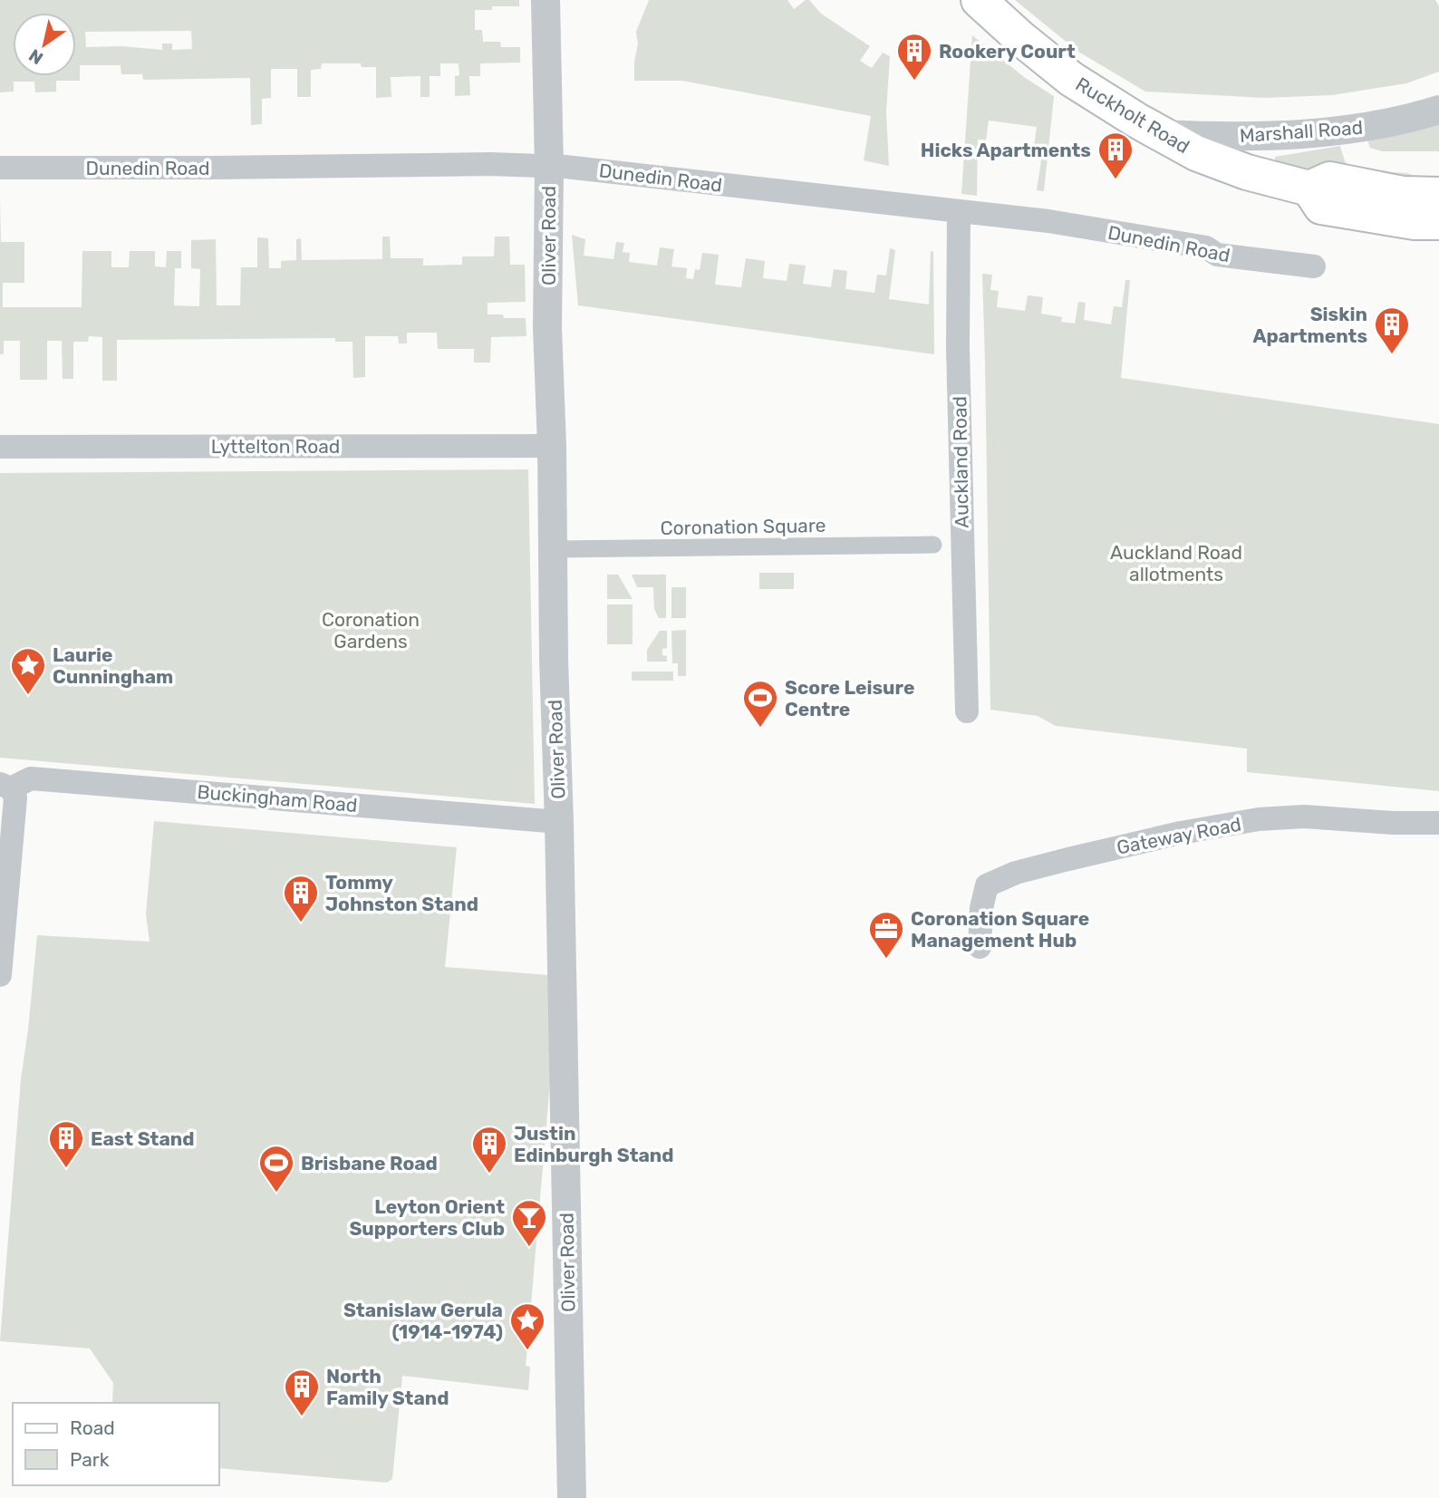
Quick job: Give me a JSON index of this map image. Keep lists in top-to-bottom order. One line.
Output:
{"streets":{"main road":["Ruckholt Road"],"street":["Marshall Road","Dunedin Road","Oliver Road","Lyttelton Road","Auckland Road","Coronation Square","Buckingham Road","Gateway Road"]},"crossings":[["Ruckholt Road","Marshall Road"],["Dunedin Road","Oliver Road"],["Dunedin Road","Auckland Road"],["Oliver Road","Lyttelton Road"],["Oliver Road","Coronation Square"],["Oliver Road","Buckingham Road"]],"parks":["Auckland Road allotments","Coronation Gardens"],"places":{"building":["Rookery Court","Hicks Apartments","Siskin Apartments","Tommy Johnston Stand","East Stand","Justin Edinburgh Stand","North Family Stand"],"place":["Laurie Cunningham","Stanislaw Gerula (1914-1974)"],"sports":["Score Leisure Centre","Brisbane Road"],"office":["Coronation Square Management Hub"],"bar":["Leyton Orient Supporters Club"]},"legend":["Road","Park"],"north":"bottom left"}
